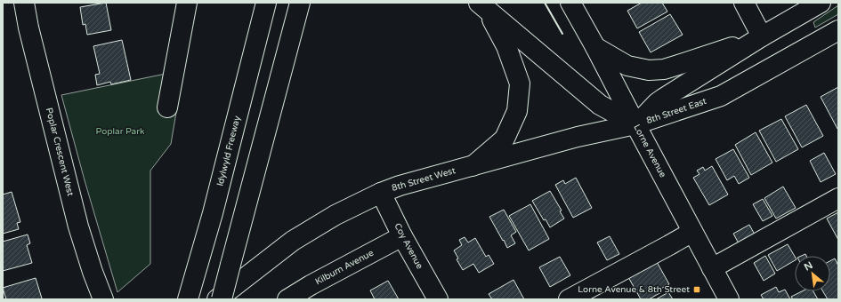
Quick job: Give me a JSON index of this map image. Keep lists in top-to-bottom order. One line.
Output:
{"streets":{"main road":["8th Street East","Idylwyld Freeway","Lorne Avenue","Poplar Crescent West","8th Street West","Coy Avenue","Kilburn Avenue"]},"crossings":[["8th Street East","Lorne Avenue"],["8th Street East","8th Street West"],["Lorne Avenue","8th Street West"],["8th Street West","Coy Avenue"],["Coy Avenue","Kilburn Avenue"]],"parks":["Poplar Park"],"places":{"transit":["Lorne Avenue & 8th Street"]},"north":"top left"}
